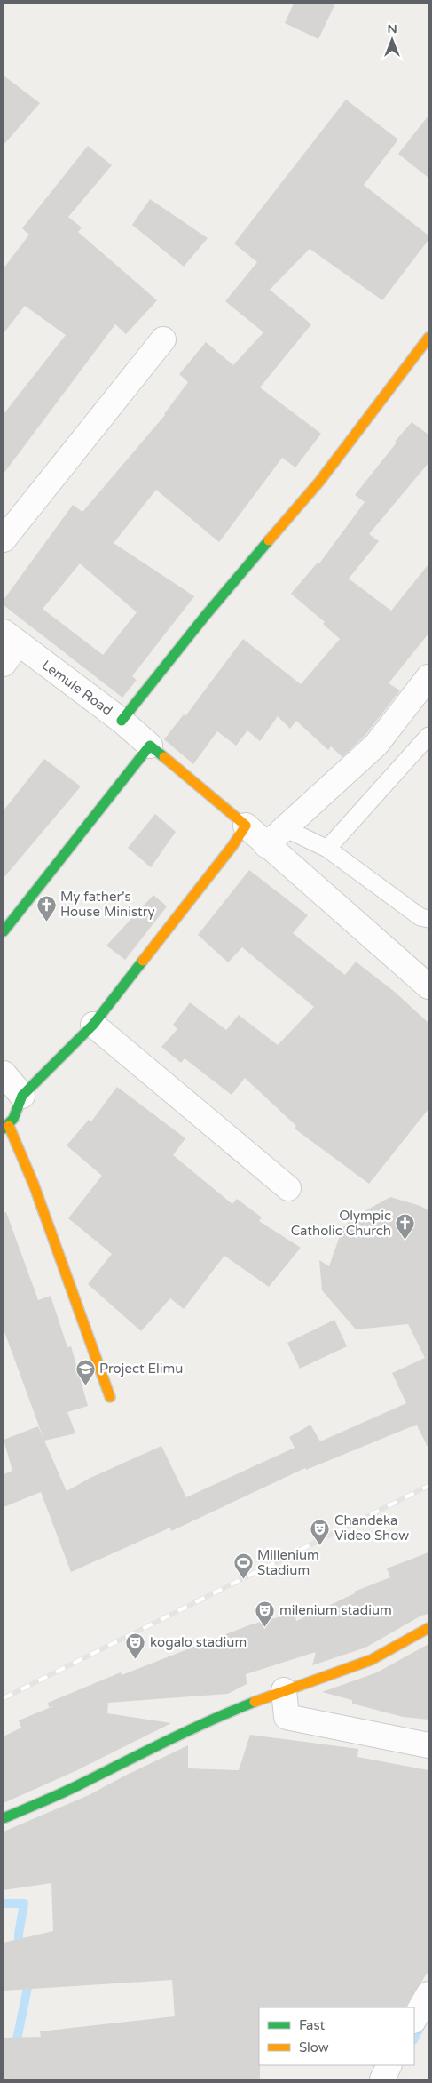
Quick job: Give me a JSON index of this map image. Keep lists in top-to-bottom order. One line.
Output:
{"streets":{"street":["Lemule Road"]},"places":{"church":["My father's House Ministry","Olympic Catholic Church"],"school or university":["Project Elimu"],"theatre":["Chandeka Video Show","milenium stadium","kogalo stadium"],"sports":["Millenium Stadium"]},"legend":["Fast","Slow"],"north":"top"}
